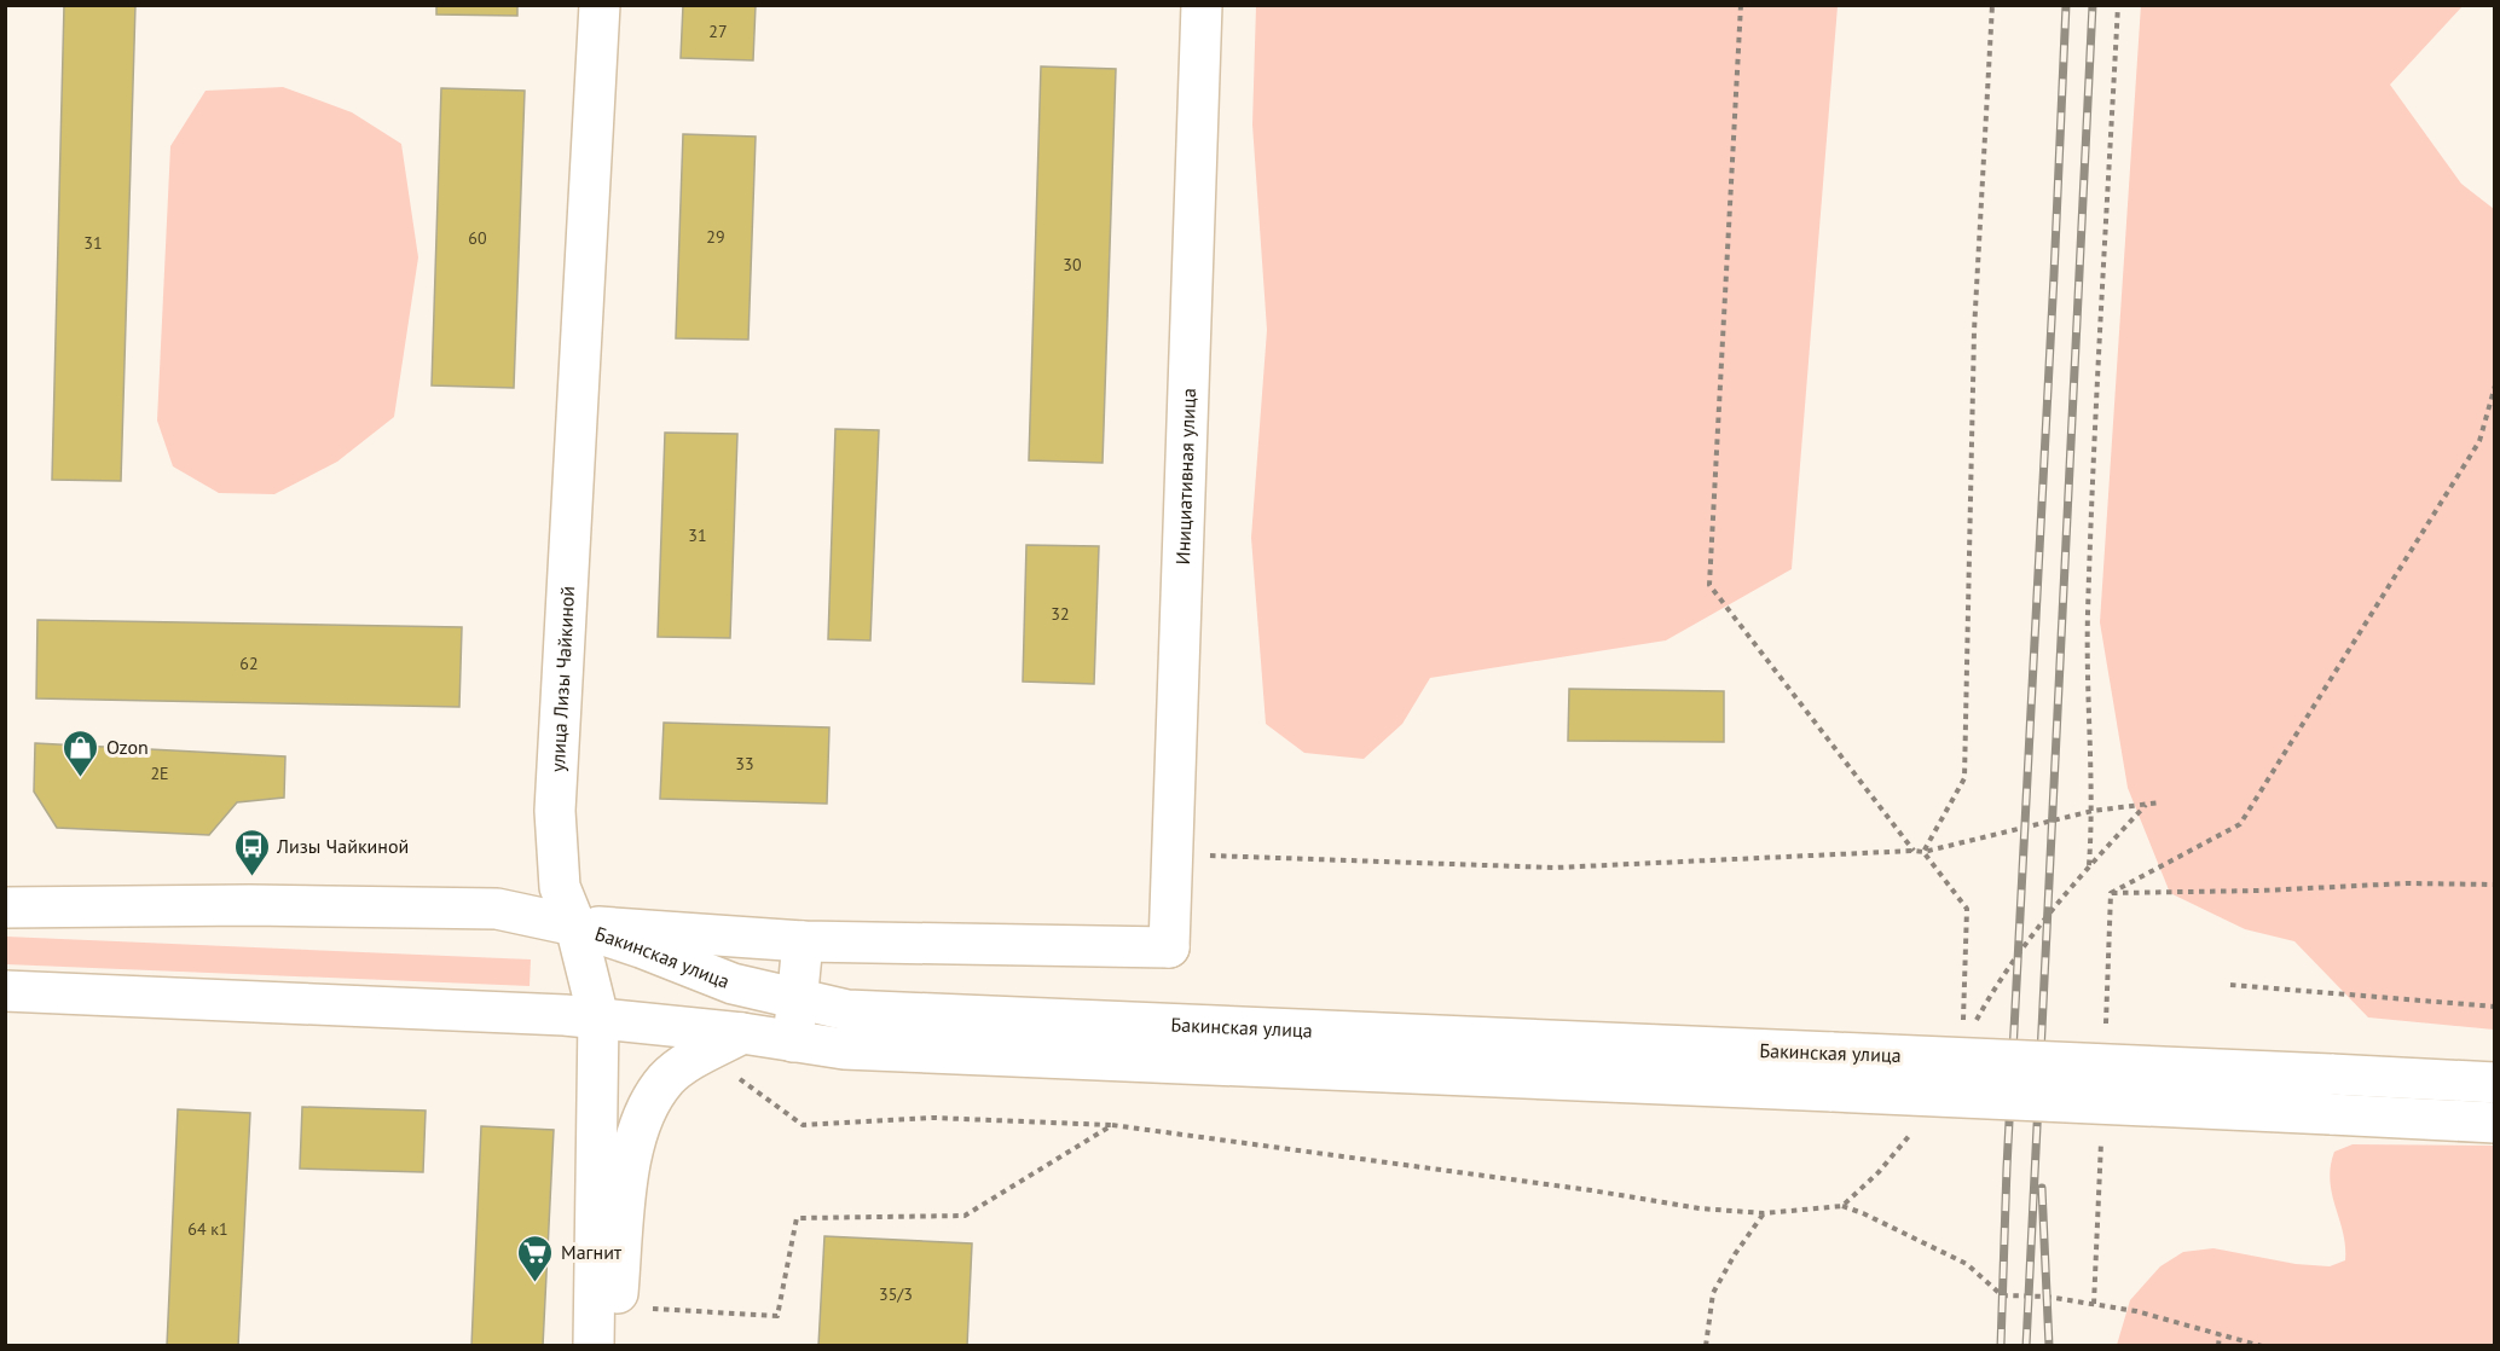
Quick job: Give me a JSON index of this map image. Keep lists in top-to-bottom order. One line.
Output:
{"streets":{"main road":["Инициативная улица","улица Лизы Чайкиной","Бакинская улица"]},"crossings":[["улица Лизы Чайкиной","Бакинская улица"]],"places":{"shop":["Ozon"],"bus stop":["Лизы Чайкиной"],"supermarket":["Магнит"]},"house_numbers":["27","29","60","31","30","31","32","62","33","2Е","64 к1","35/3"]}
